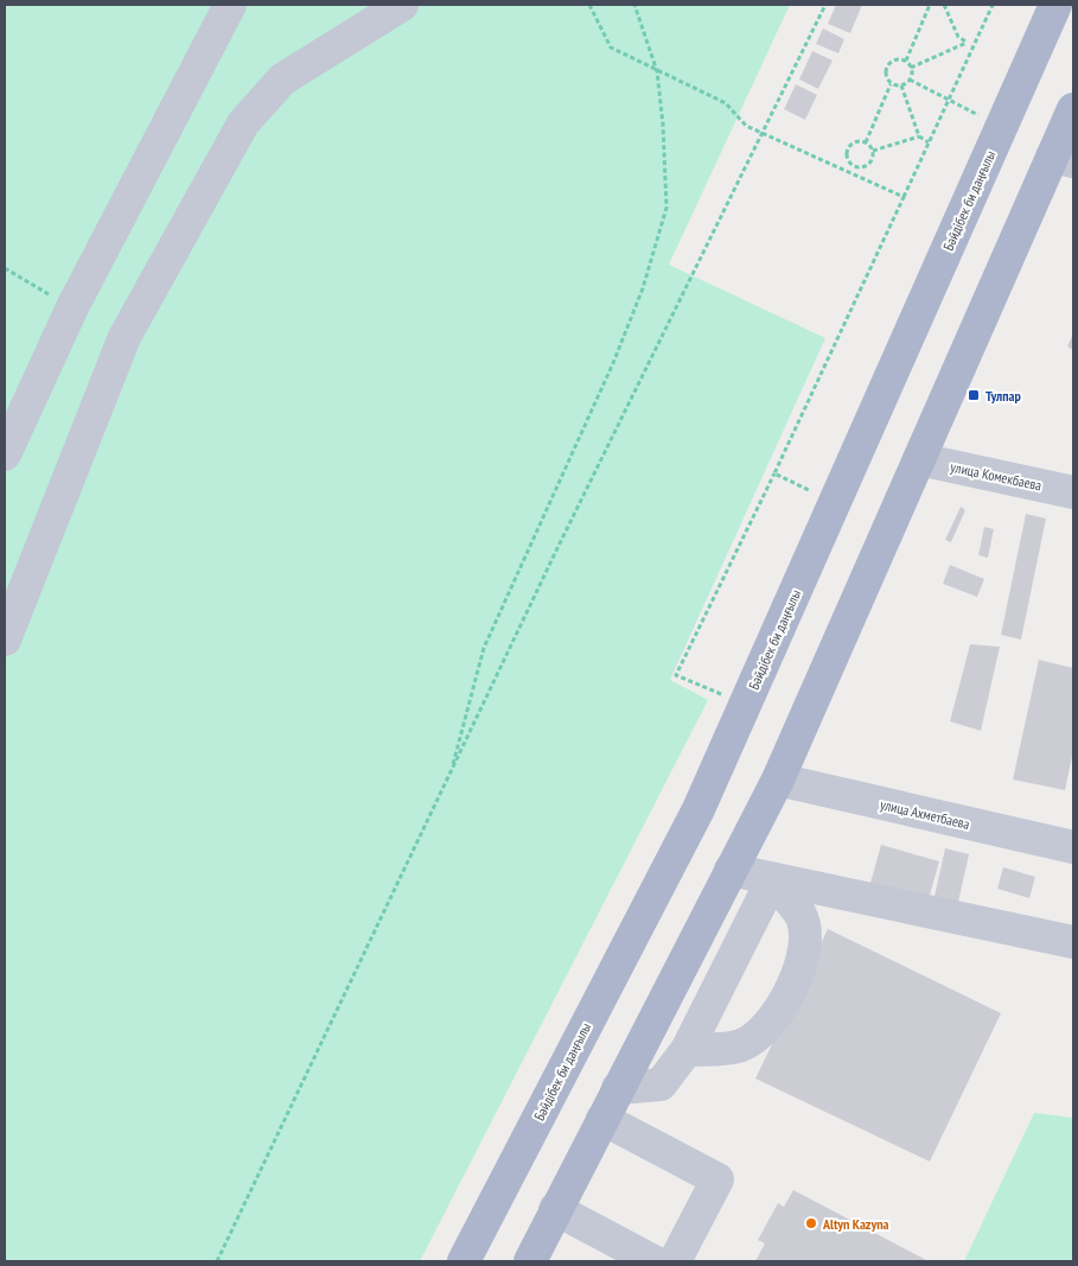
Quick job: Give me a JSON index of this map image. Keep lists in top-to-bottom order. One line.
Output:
{"streets":{"main road":["Бәйдібек би даңғылы"],"street":["улица Комекбаева","улица Ахметбаева"]},"places":{"transit":["Тулпар"],"other":["Altyn Kazyna"]}}
